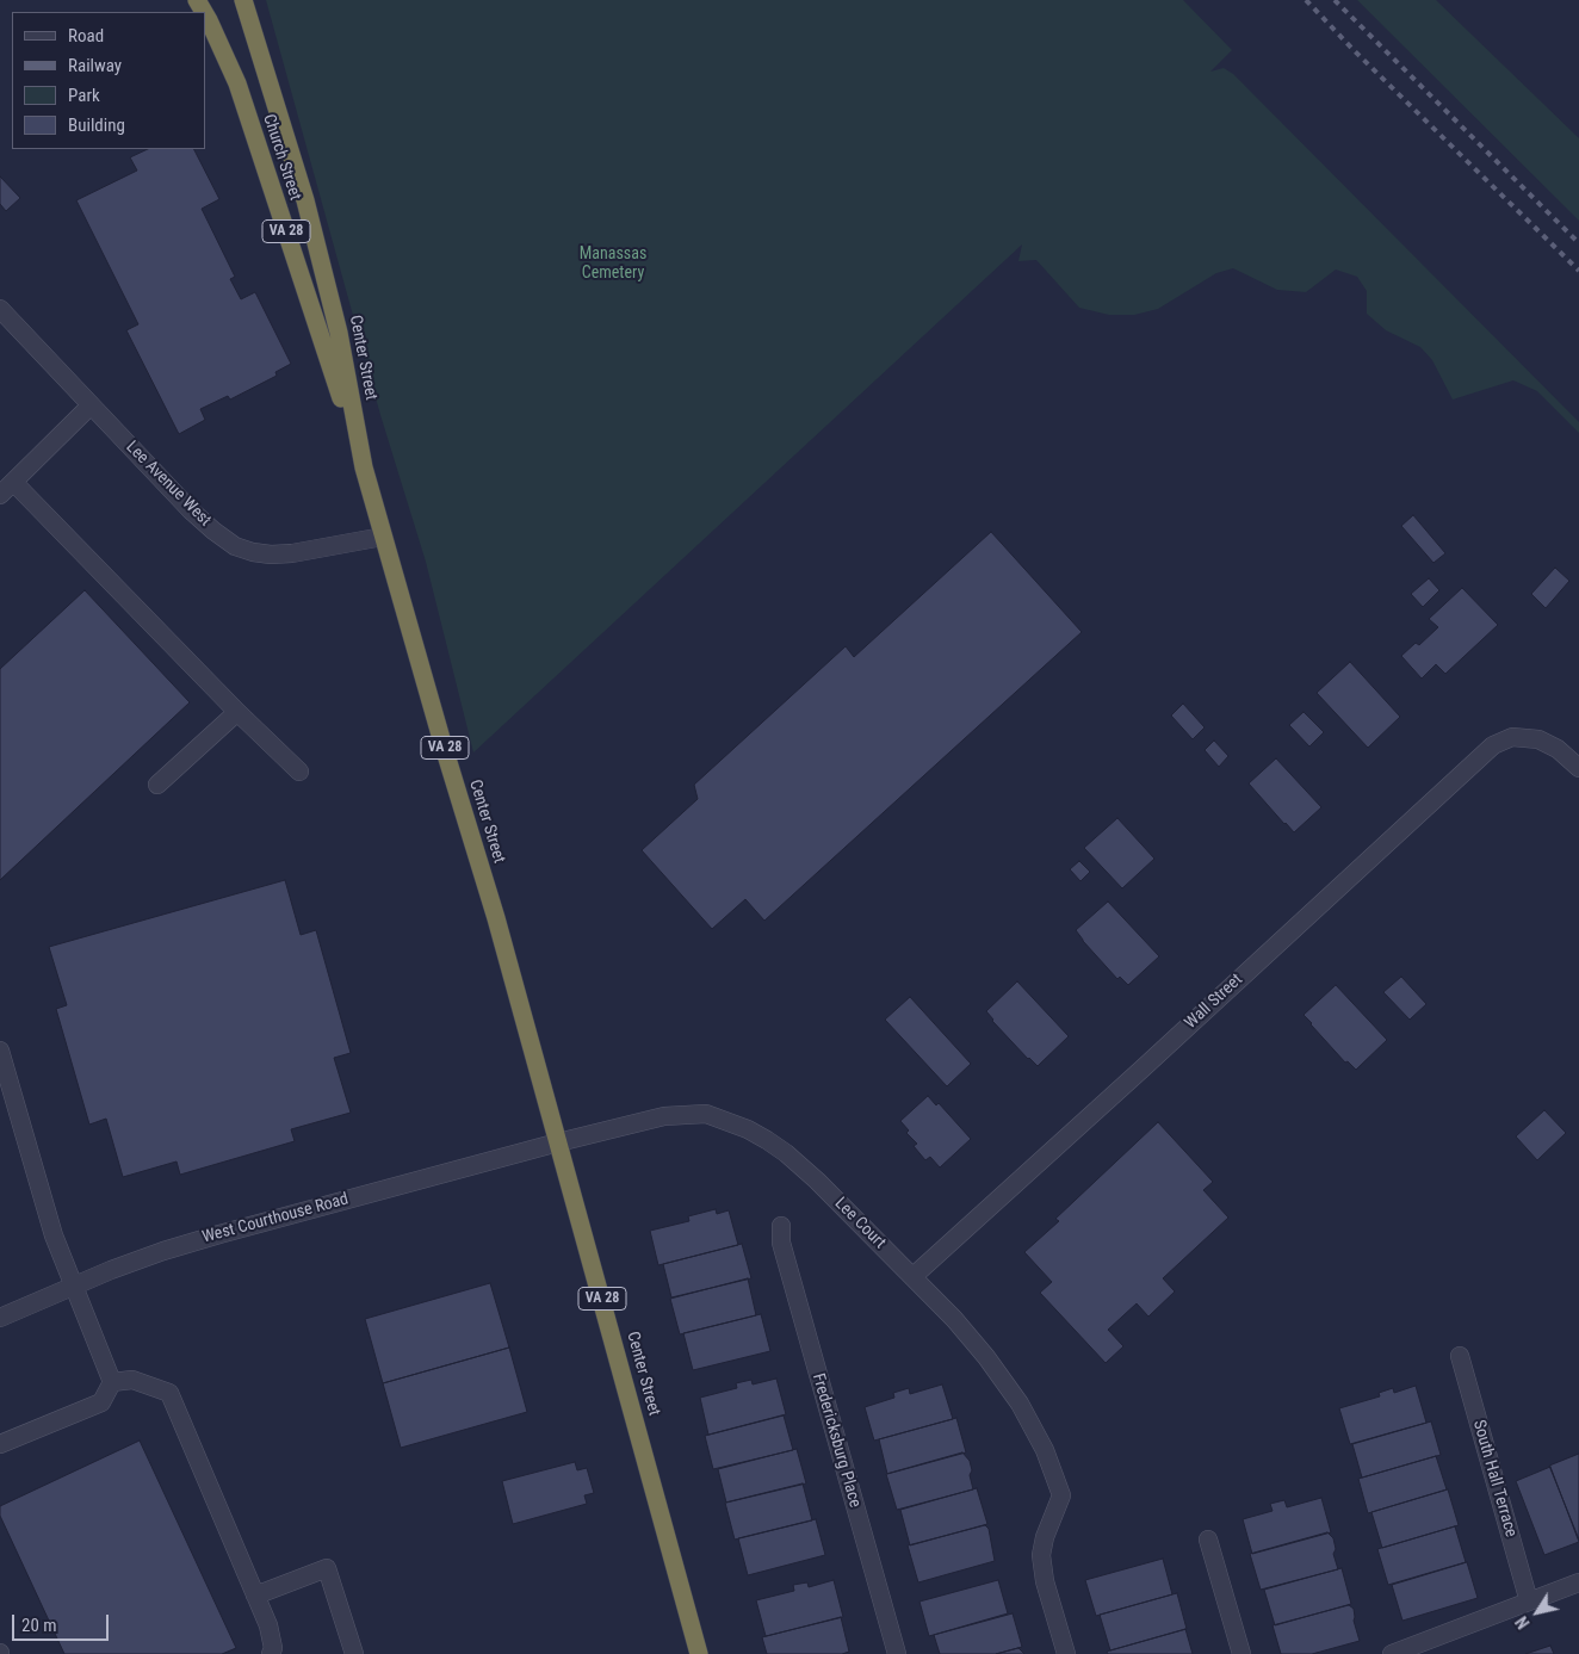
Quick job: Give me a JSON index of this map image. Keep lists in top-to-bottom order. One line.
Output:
{"streets":{"highway":["Church Street","VA 28","Center Street"],"street":["Lee Avenue West","Wall Street","West Courthouse Road","Lee Court","Fredericksburg Place","South Hall Terrace"]},"crossings":[["Church Street","Center Street"],["Center Street","Lee Avenue West"],["Center Street","West Courthouse Road"],["Center Street","Lee Court"],["Wall Street","Lee Court"],["West Courthouse Road","Lee Court"]],"parks":["Manassas Cemetery"],"legend":["Road","Railway","Park","Building"],"scale_bar":"20 m","north":"bottom left"}
